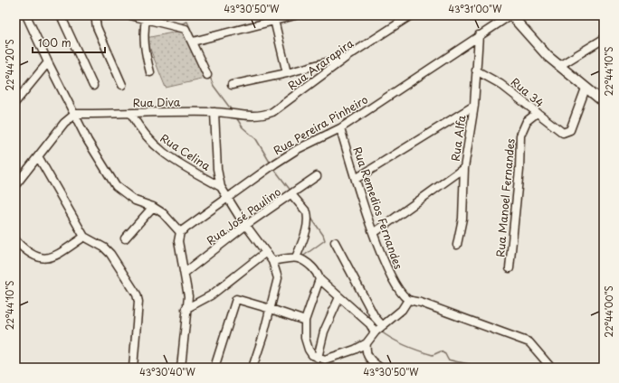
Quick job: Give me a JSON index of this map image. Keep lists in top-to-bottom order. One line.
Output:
{"streets":{"street":["Rua Ararapira","Rua 34","Rua Diva","Rua Pereira Pinheiro","Rua Alfa","Rua Celina","Rua Manoel Fernandes","Rua Remedios Fernandes","Rua José Paulino"]},"crossings":[["Rua Ararapira","Rua Diva"],["Rua 34","Rua Alfa"],["Rua 34","Rua Manoel Fernandes"],["Rua Diva","Rua Celina"],["Rua Pereira Pinheiro","Rua Alfa"],["Rua Pereira Pinheiro","Rua Remedios Fernandes"]],"scale_bar":"100 m","coordinates":["43°30'50\"W","43°31'00\"W","22°44'20\"S","22°44'10\"S","22°44'00\"S","43°30'40\"W"]}
